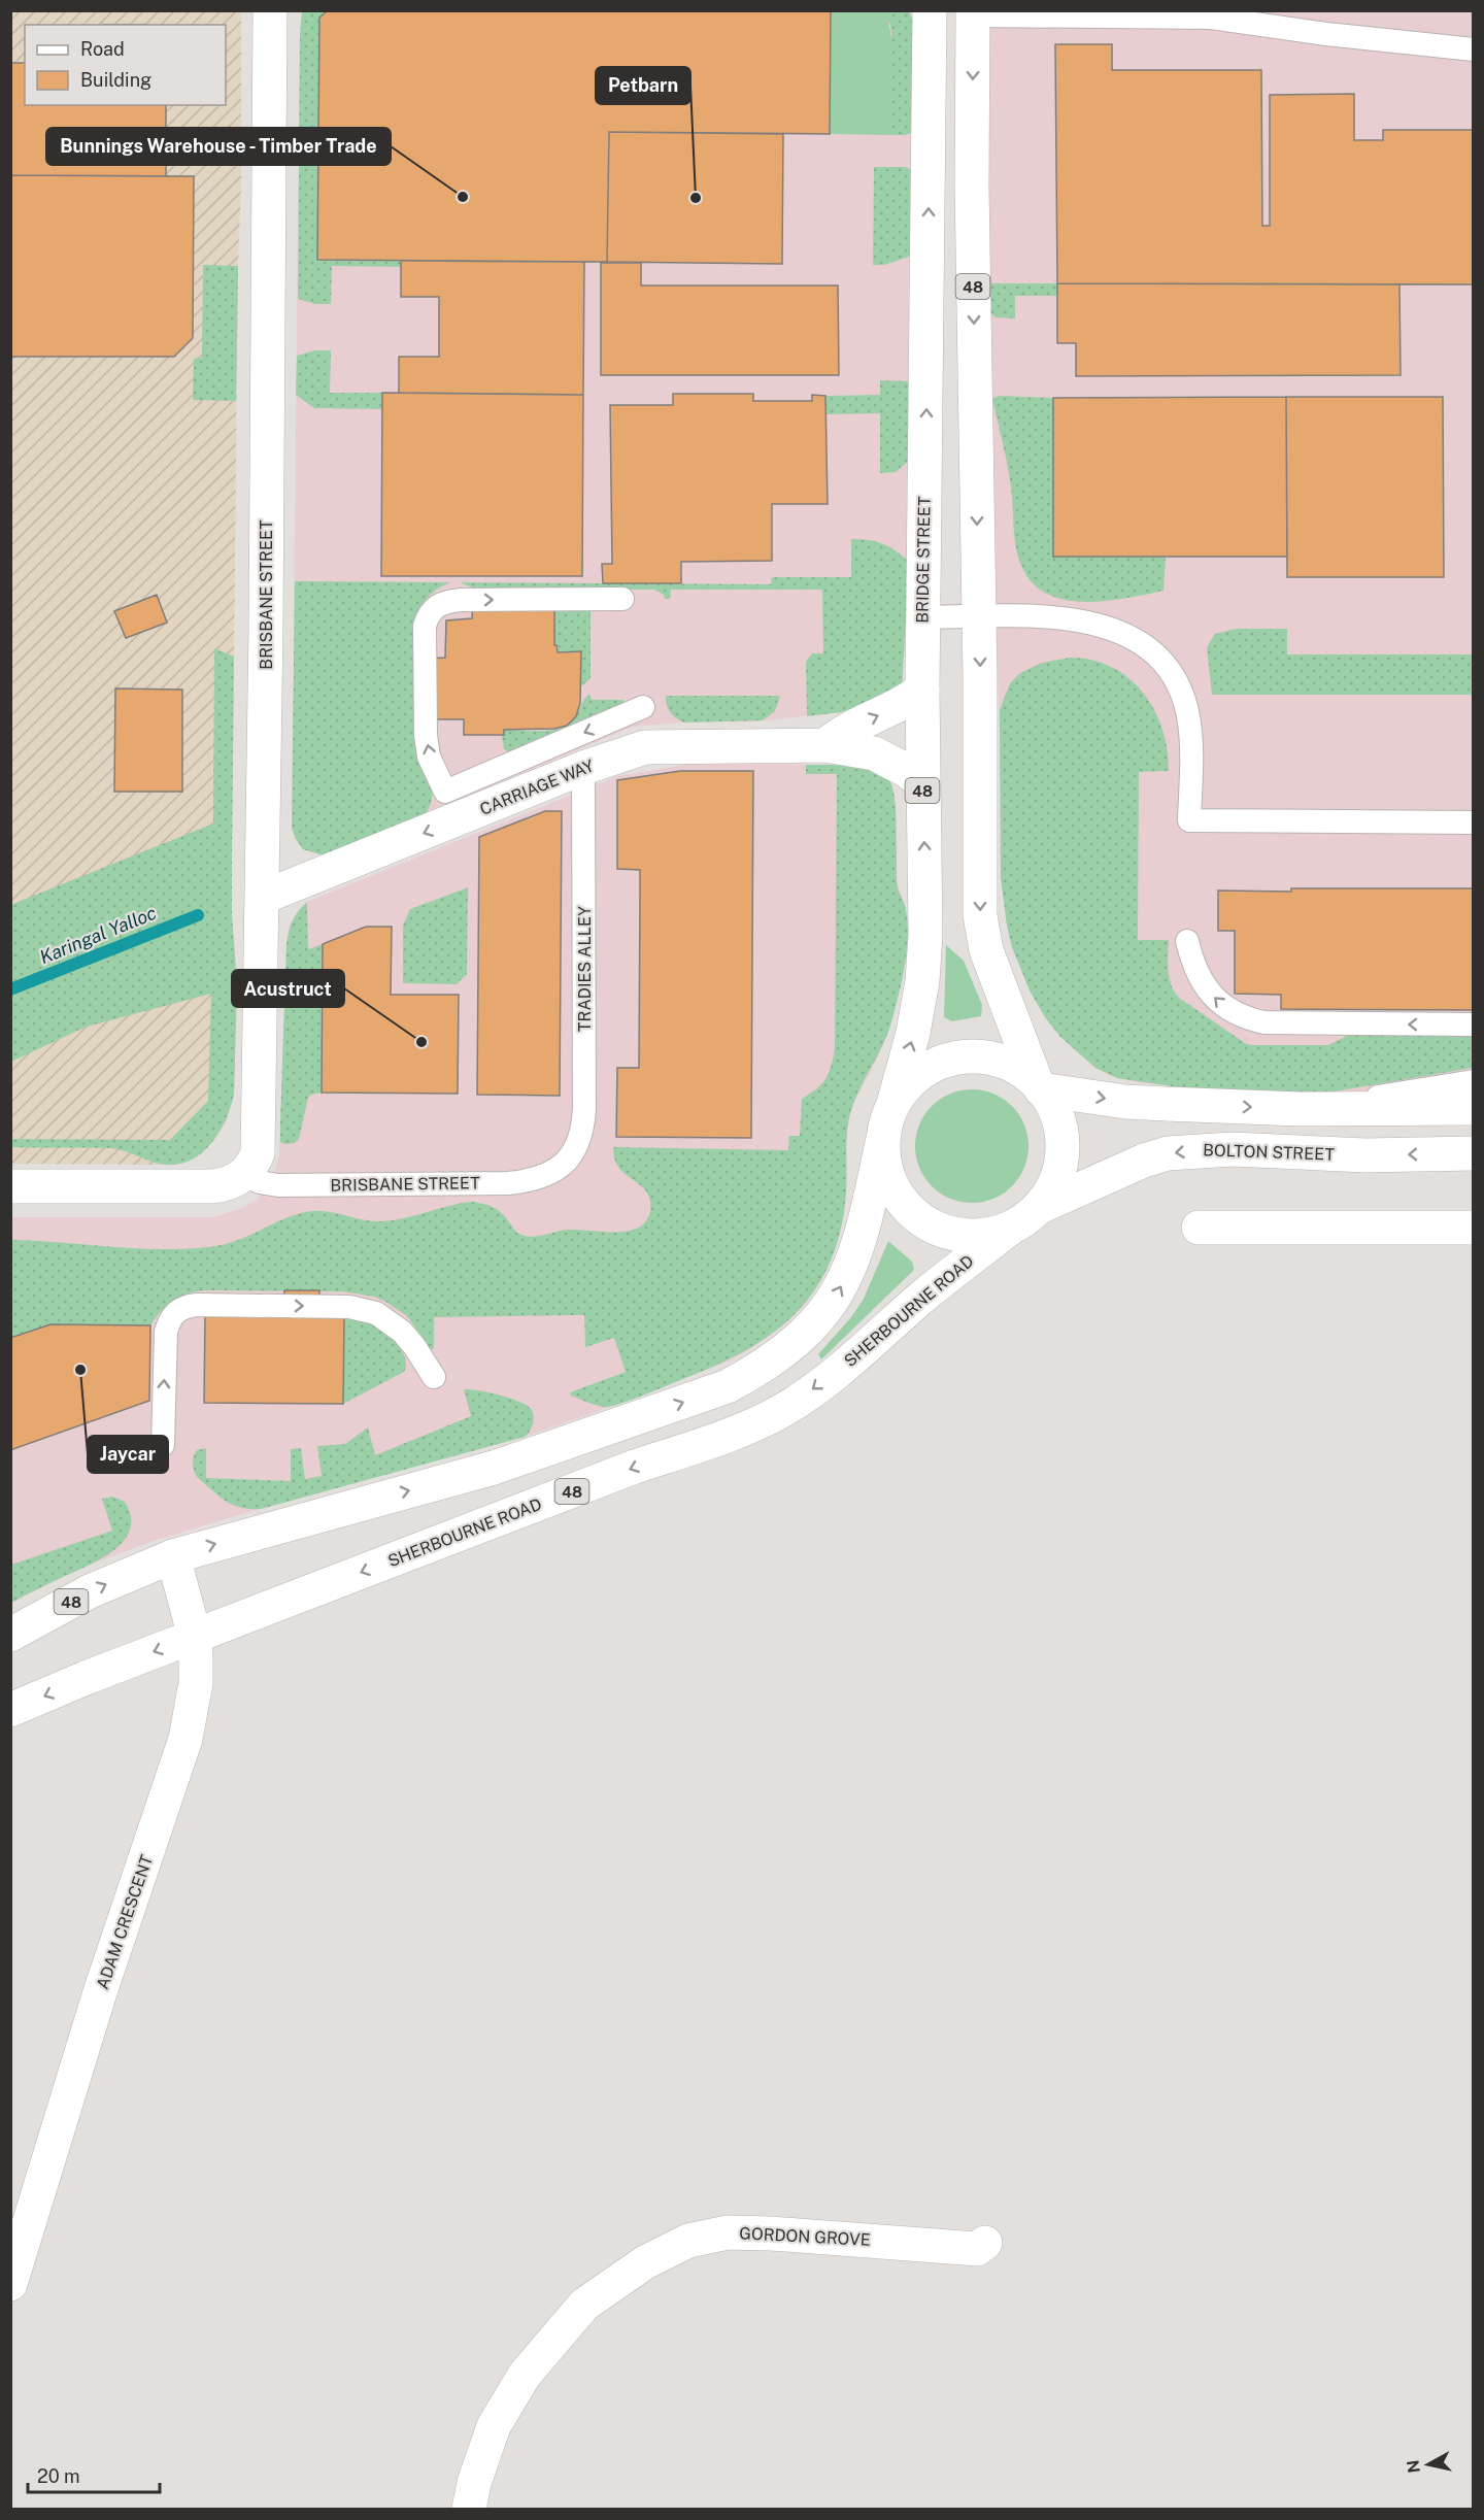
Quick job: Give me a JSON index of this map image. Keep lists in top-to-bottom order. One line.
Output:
{"streets":{"main road":["48","BRIDGE STREET","BRISBANE STREET","CARRIAGE WAY","BOLTON STREET","SHERBOURNE ROAD","ADAM CRESCENT","GORDON GROVE"],"lane":["TRADIES ALLEY"]},"crossings":[["48","BRIDGE STREET"],["48","BOLTON STREET"],["48","SHERBOURNE ROAD"],["48","ADAM CRESCENT"],["BRIDGE STREET","CARRIAGE WAY"],["BRIDGE STREET","BOLTON STREET"],["BRIDGE STREET","SHERBOURNE ROAD"],["BRISBANE STREET","CARRIAGE WAY"],["BRISBANE STREET","TRADIES ALLEY"],["CARRIAGE WAY","TRADIES ALLEY"],["BOLTON STREET","SHERBOURNE ROAD"],["SHERBOURNE ROAD","ADAM CRESCENT"]],"water":["Karingal Yalloc"],"places":["Bunnings Warehouse - Timber Trade","Petbarn","Acustruct","Jaycar"],"legend":["Road","Building"],"scale_bar":"20 m","north":"left"}
